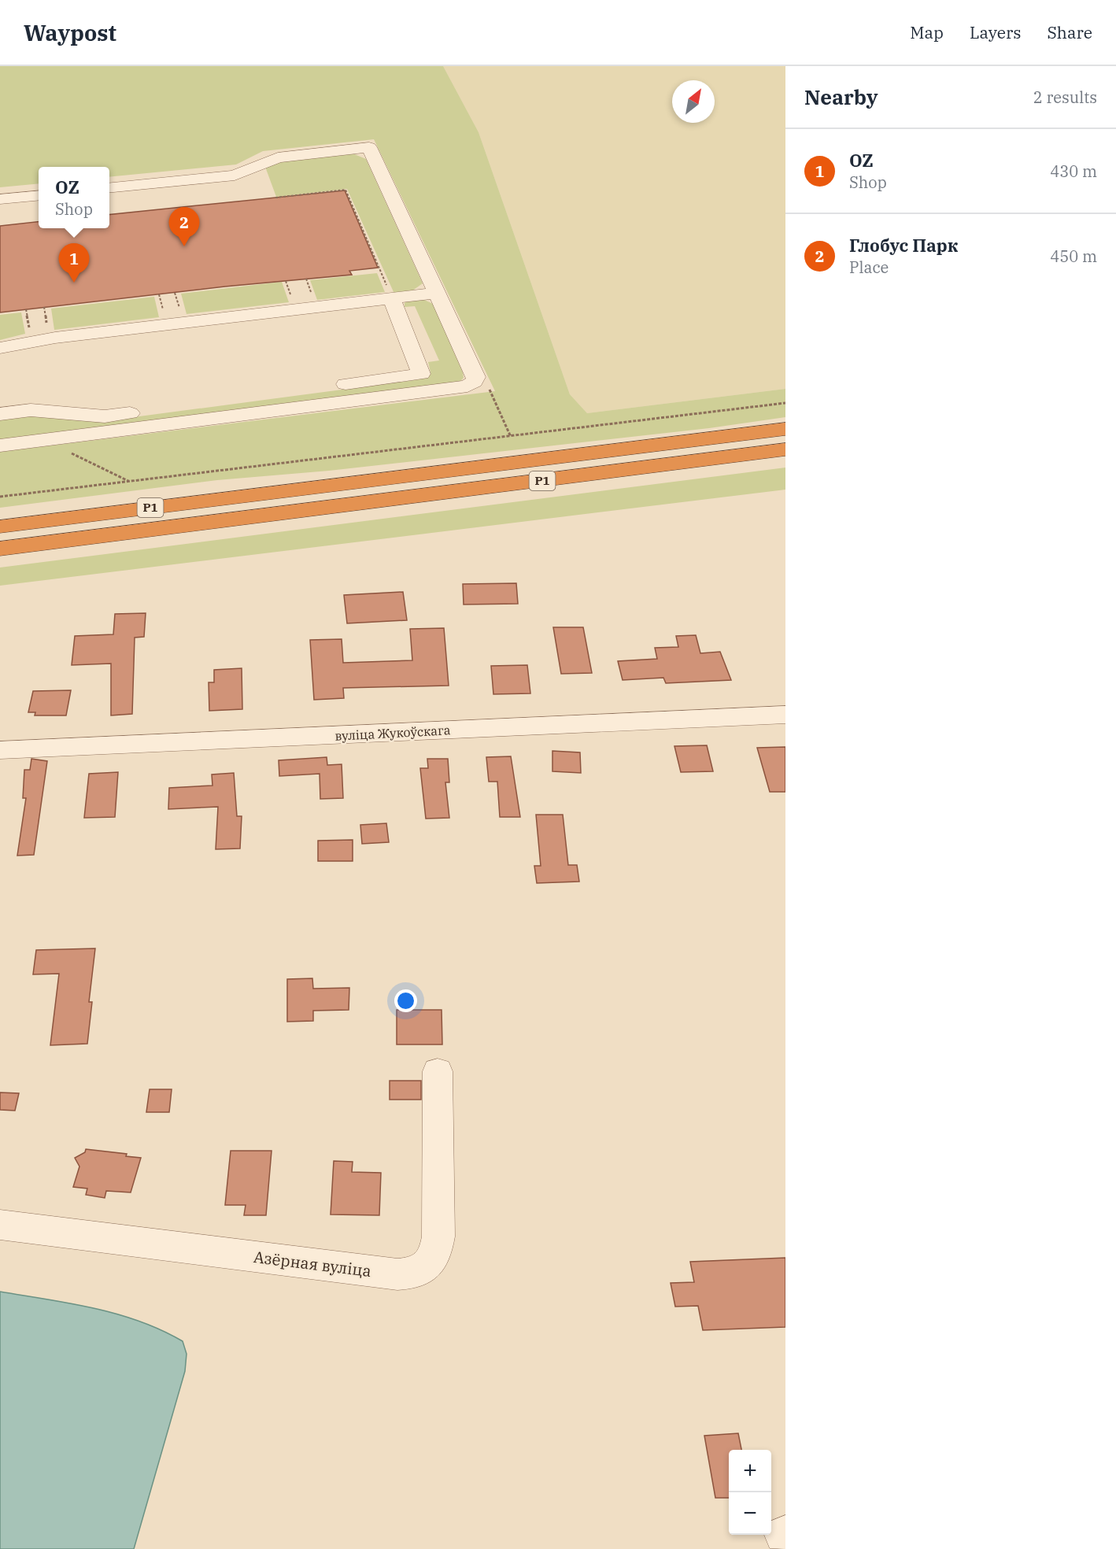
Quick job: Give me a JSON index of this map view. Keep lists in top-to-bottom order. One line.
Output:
{"streets":{"highway":["Р1"],"street":["вуліца Жукоўскага","Азёрная вуліца"]},"north":"top right","page":{"header":"Waypost","nav":["Map","Layers","Share"],"heading":["Nearby","2 results"],"list":[{"mark":"1","name":"OZ","note":"Shop","value":"430 m"},{"mark":"2","name":"Глобус Парк","note":"Place","value":"450 m"}],"popup":["OZ","Shop"],"pins":["2","1"],"map_buttons":["+","−"]}}
